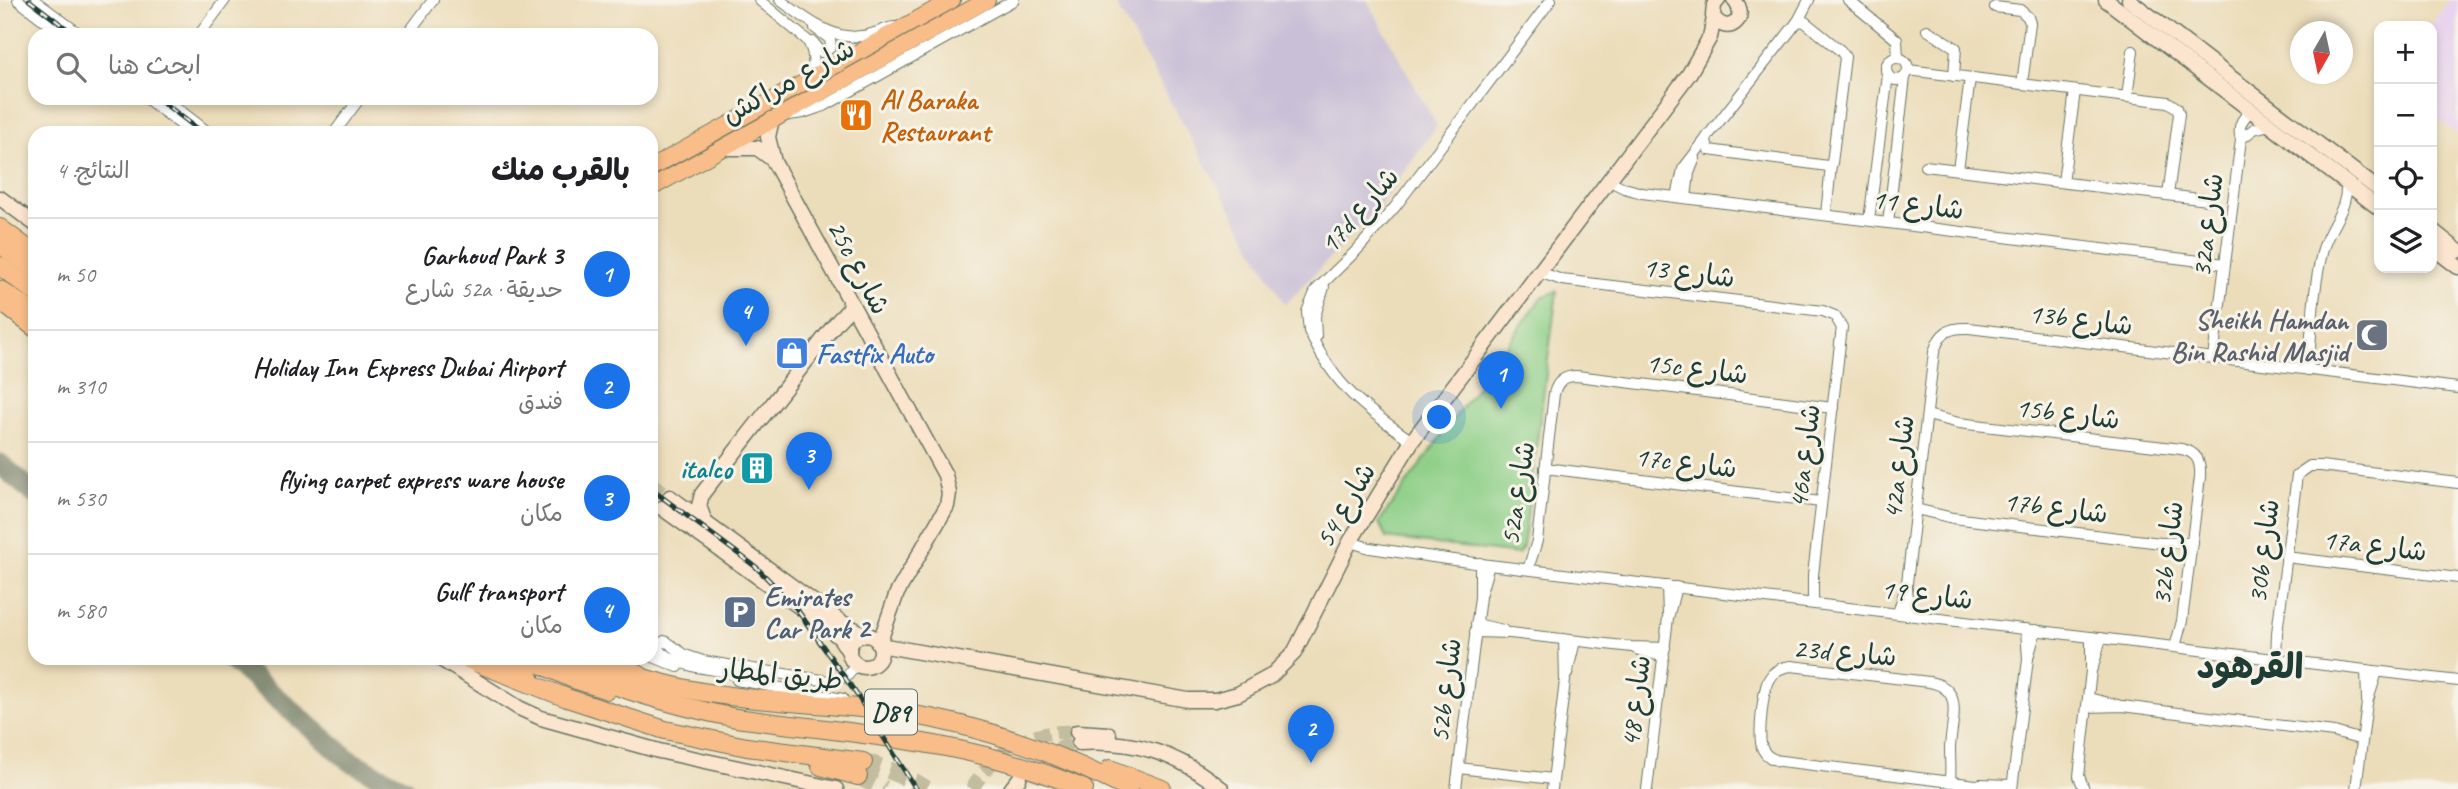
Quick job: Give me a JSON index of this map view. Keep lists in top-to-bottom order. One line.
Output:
{"streets":{"highway":["طريق المطار","D89"],"main road":["شارع مراكش"],"street":["شارع 11","17d شارع","32a شارع","25c شارع","شارع 13","13b شارع","15c شارع","15b شارع","46a شارع","17c شارع","42a شارع","52a شارع","شارع 54","17b شارع","17a شارع","30b شارع","32b شارع","شارع 19","23d شارع","52b شارع","شارع 48"]},"crossings":[["شارع مراكش","25c شارع"],["شارع 11","32a شارع"],["شارع 11","شارع 54"],["17d شارع","شارع 54"],["32a شارع","13b شارع"],["25c شارع","شارع 54"],["شارع 13","46a شارع"],["شارع 13","شارع 54"],["13b شارع","42a شارع"],["15c شارع","46a شارع"],["15c شارع","52a شارع"],["15b شارع","42a شارع"],["15b شارع","32b شارع"],["46a شارع","17c شارع"],["46a شارع","شارع 19"],["17c شارع","52a شارع"],["42a شارع","17b شارع"],["42a شارع","شارع 19"],["52a شارع","شارع 19"],["شارع 54","شارع 19"],["17b شارع","32b شارع"],["17a شارع","30b شارع"],["30b شارع","شارع 19"],["32b شارع","شارع 19"],["شارع 19","52b شارع"],["شارع 19","شارع 48"]],"districts":["القرهود"],"places":{"restaurant":["Al Baraka Restaurant"],"mosque":["Sheikh Hamdan Bin Rashid Masjid"],"shop":["Fastfix Auto"],"building":["italco"],"parking":["Emirates Car Park 2"]},"north":"bottom","page":{"map_buttons":["+","−"],"search":"ابحث هنا","heading":["بالقرب منك","النتائج: 4"],"list":[{"mark":"1","name":"Garhoud Park 3","note":"حديقة · 52a شارع","value":"50 m"},{"mark":"2","name":"Holiday Inn Express Dubai Airport","note":"فندق","value":"310 m"},{"mark":"3","name":"flying carpet express ware house","note":"مكان","value":"530 m"},{"mark":"4","name":"Gulf transport","note":"مكان","value":"580 m"}],"pins":["4","1","3","2"]}}
